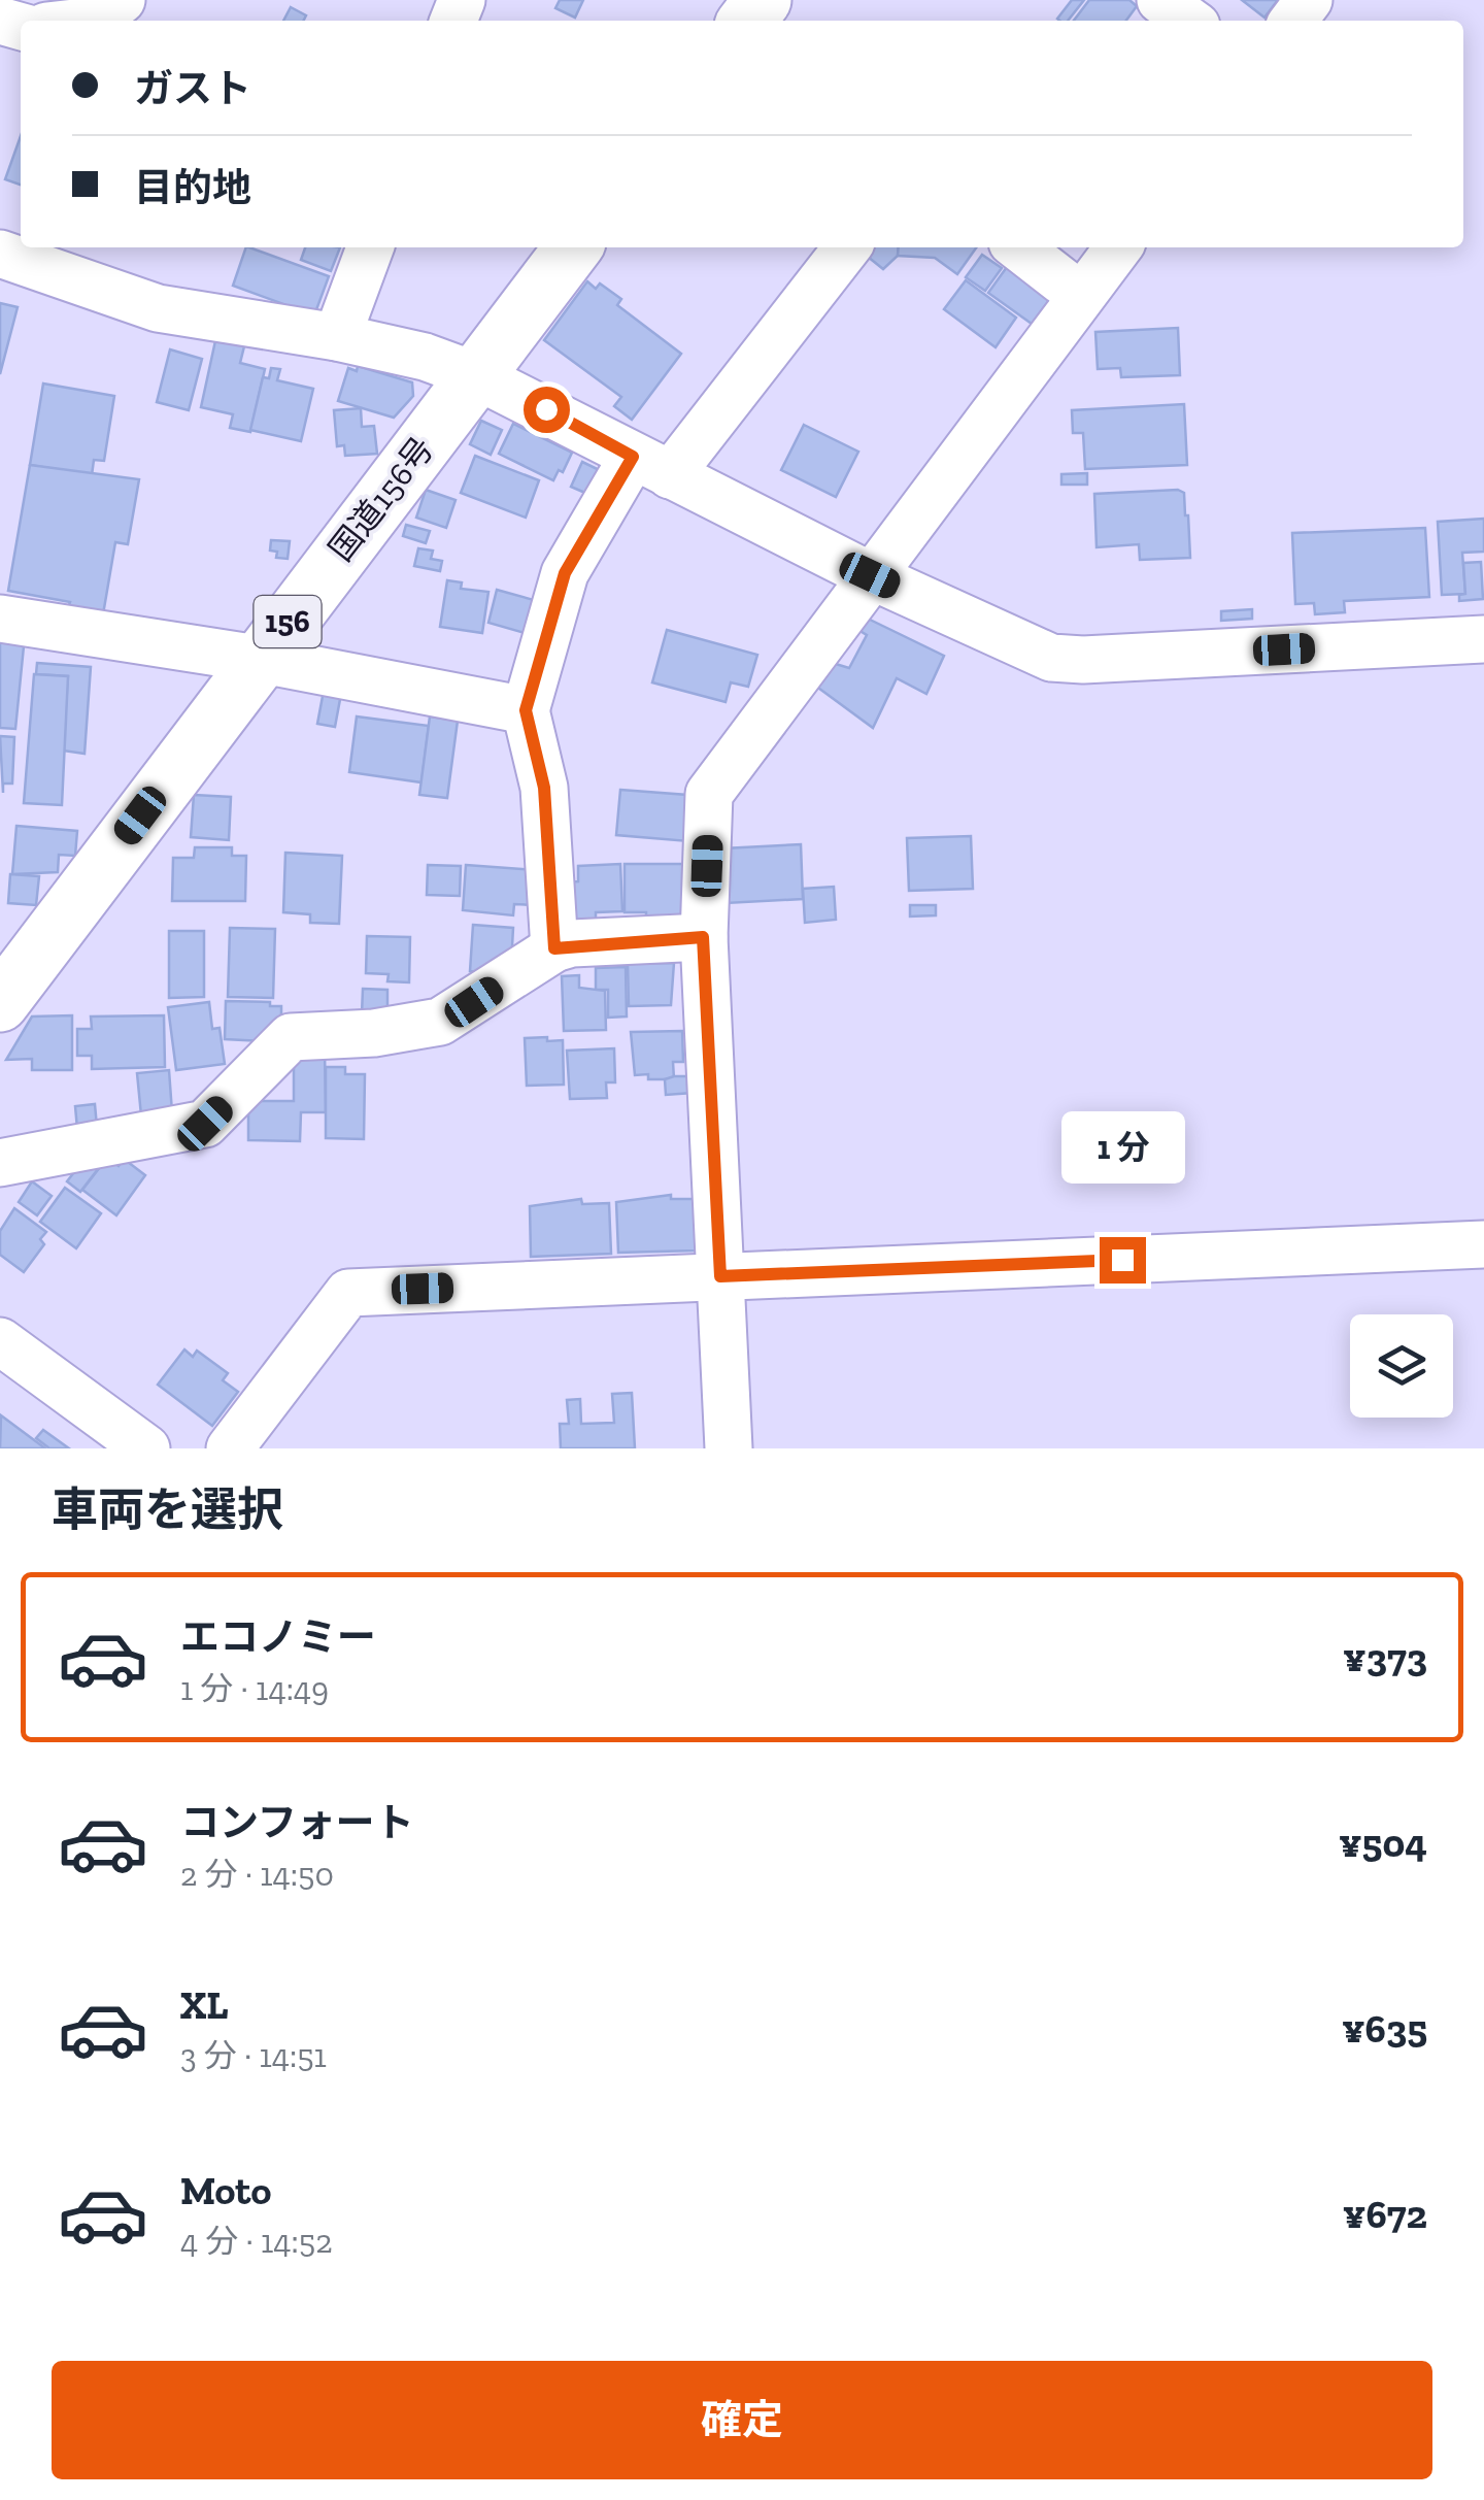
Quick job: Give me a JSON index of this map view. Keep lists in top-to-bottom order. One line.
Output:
{"streets":{"highway":["国道156号","156"]},"page":{"banner":["ガスト","目的地"],"bubble":"1 分","heading":"車両を選択","list":[{"name":"エコノミー","note":"1 分 · 14:49","value":"¥373"},{"name":"コンフォート","note":"2 分 · 14:50","value":"¥504"},{"name":"XL","note":"3 分 · 14:51","value":"¥635"},{"name":"Moto","note":"4 分 · 14:52","value":"¥672"}],"buttons":"確定"}}
